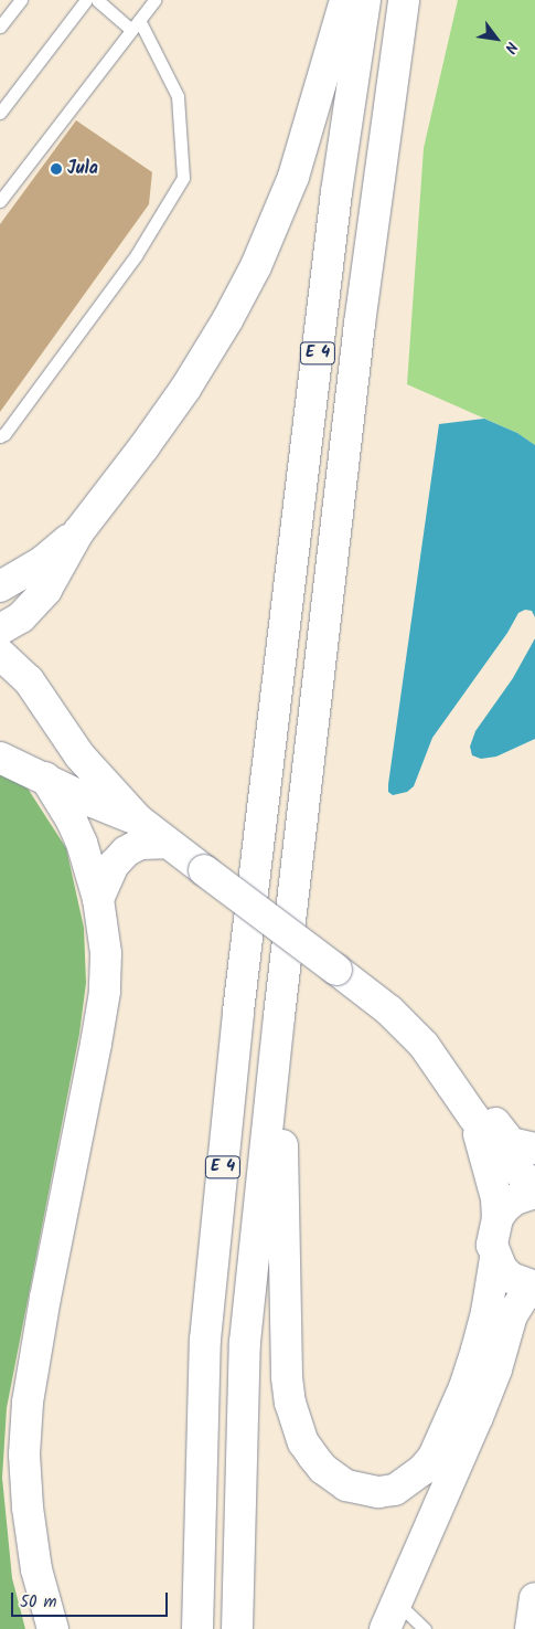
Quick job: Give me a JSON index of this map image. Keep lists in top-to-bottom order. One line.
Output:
{"streets":{"main road":["E 4"]},"places":["Jula"],"scale_bar":"50 m","north":"bottom right"}
